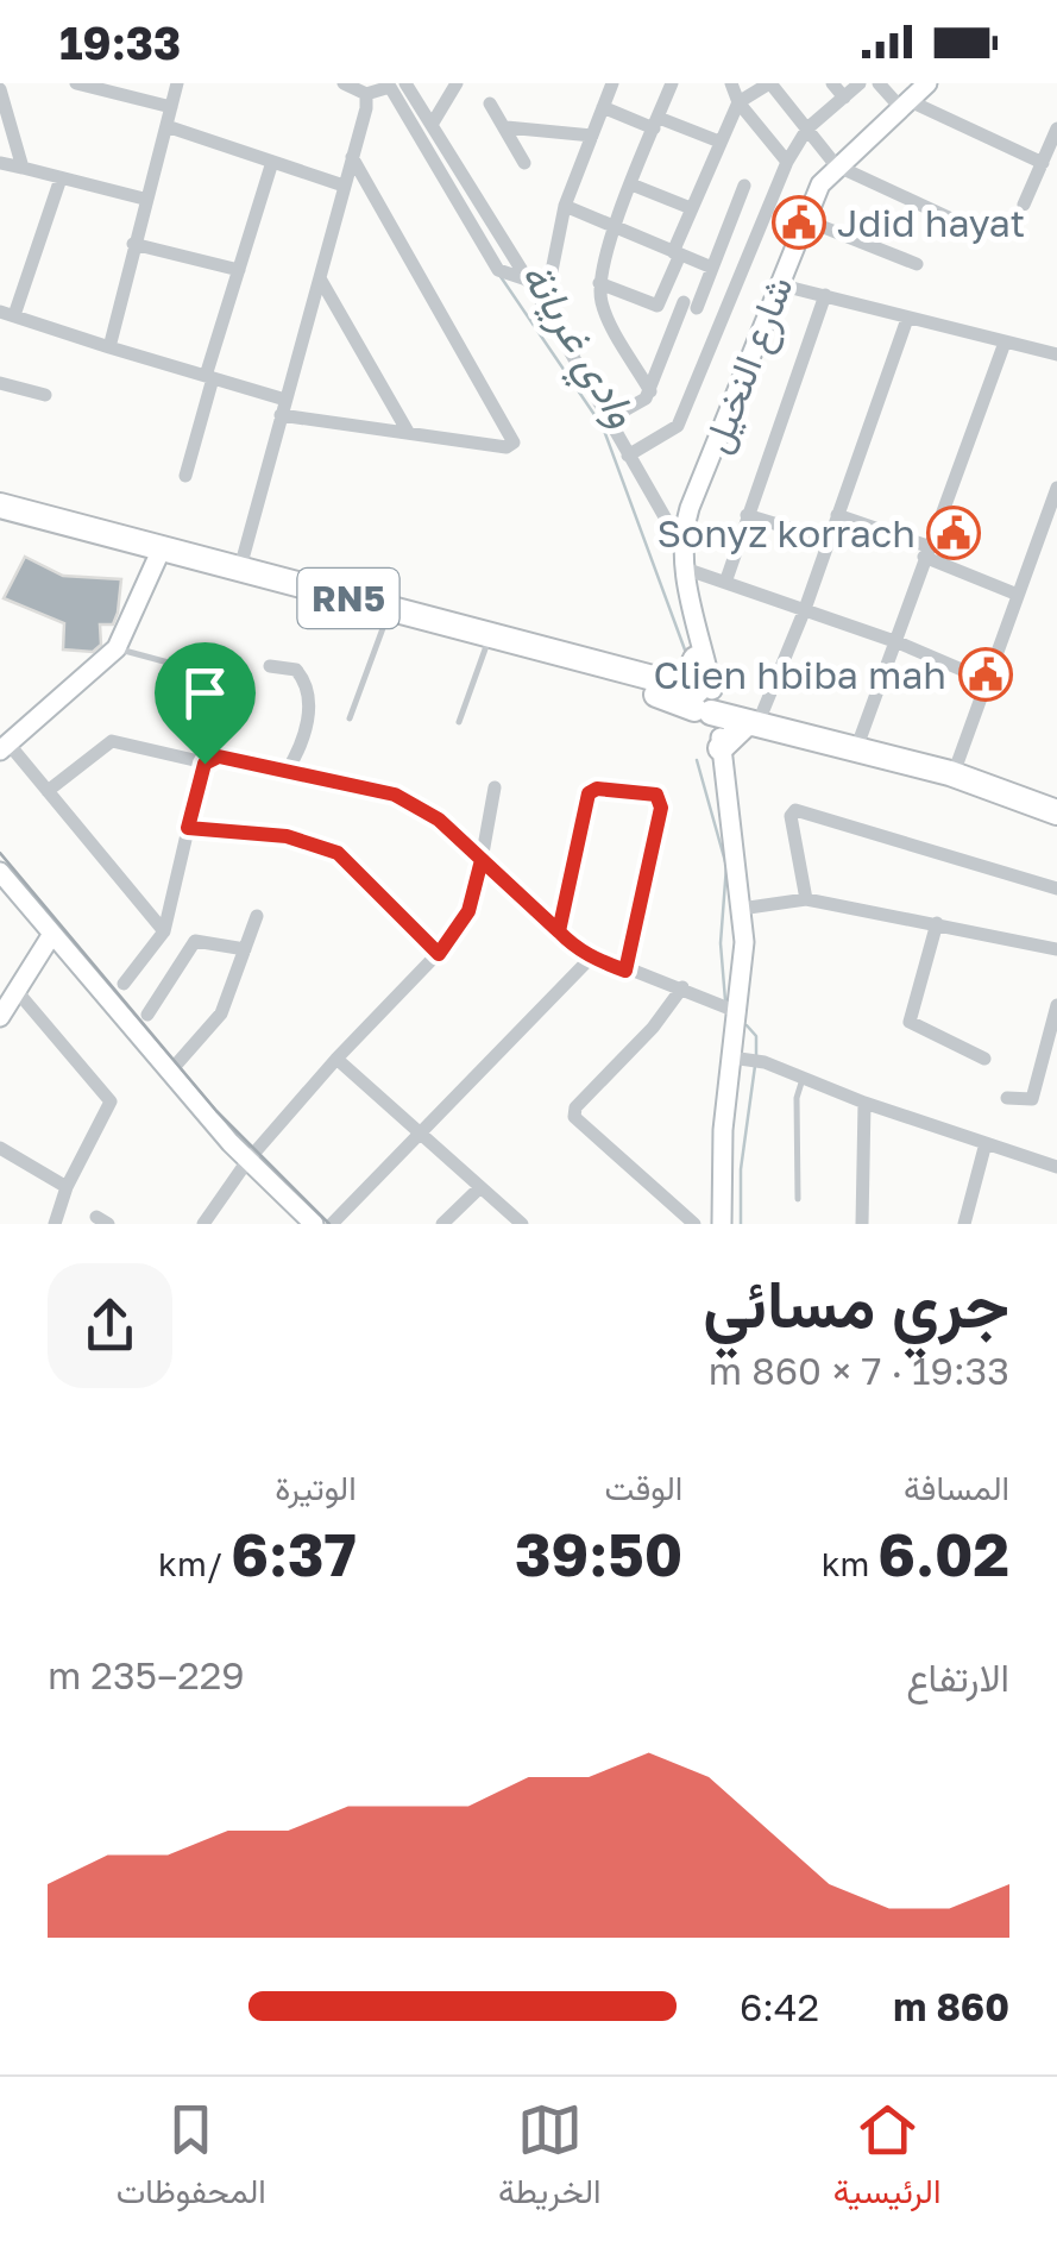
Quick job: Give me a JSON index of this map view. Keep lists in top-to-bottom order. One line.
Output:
{"streets":{"highway":["RN5"],"main road":["شارع النخيل"]},"crossings":[["شارع النخيل","RN5"]],"water":["وادي غريانة"],"places":{"public building":["Jdid hayat","Sonyz korrach","Clien hbiba mah"]},"page":{"status":"19:33","heading":["جري مسائي","19:33 · 7 × 860 m"],"stats":[["المسافة","6.02 km"],["الوقت","39:50"],["الوتيرة","6:37 /km"]],"chart":["الارتفاع","229–235 m"],"list":[{"name":"860 m","note":"6:42"}],"tabs":["الرئيسية","الخريطة","المحفوظات"]}}
